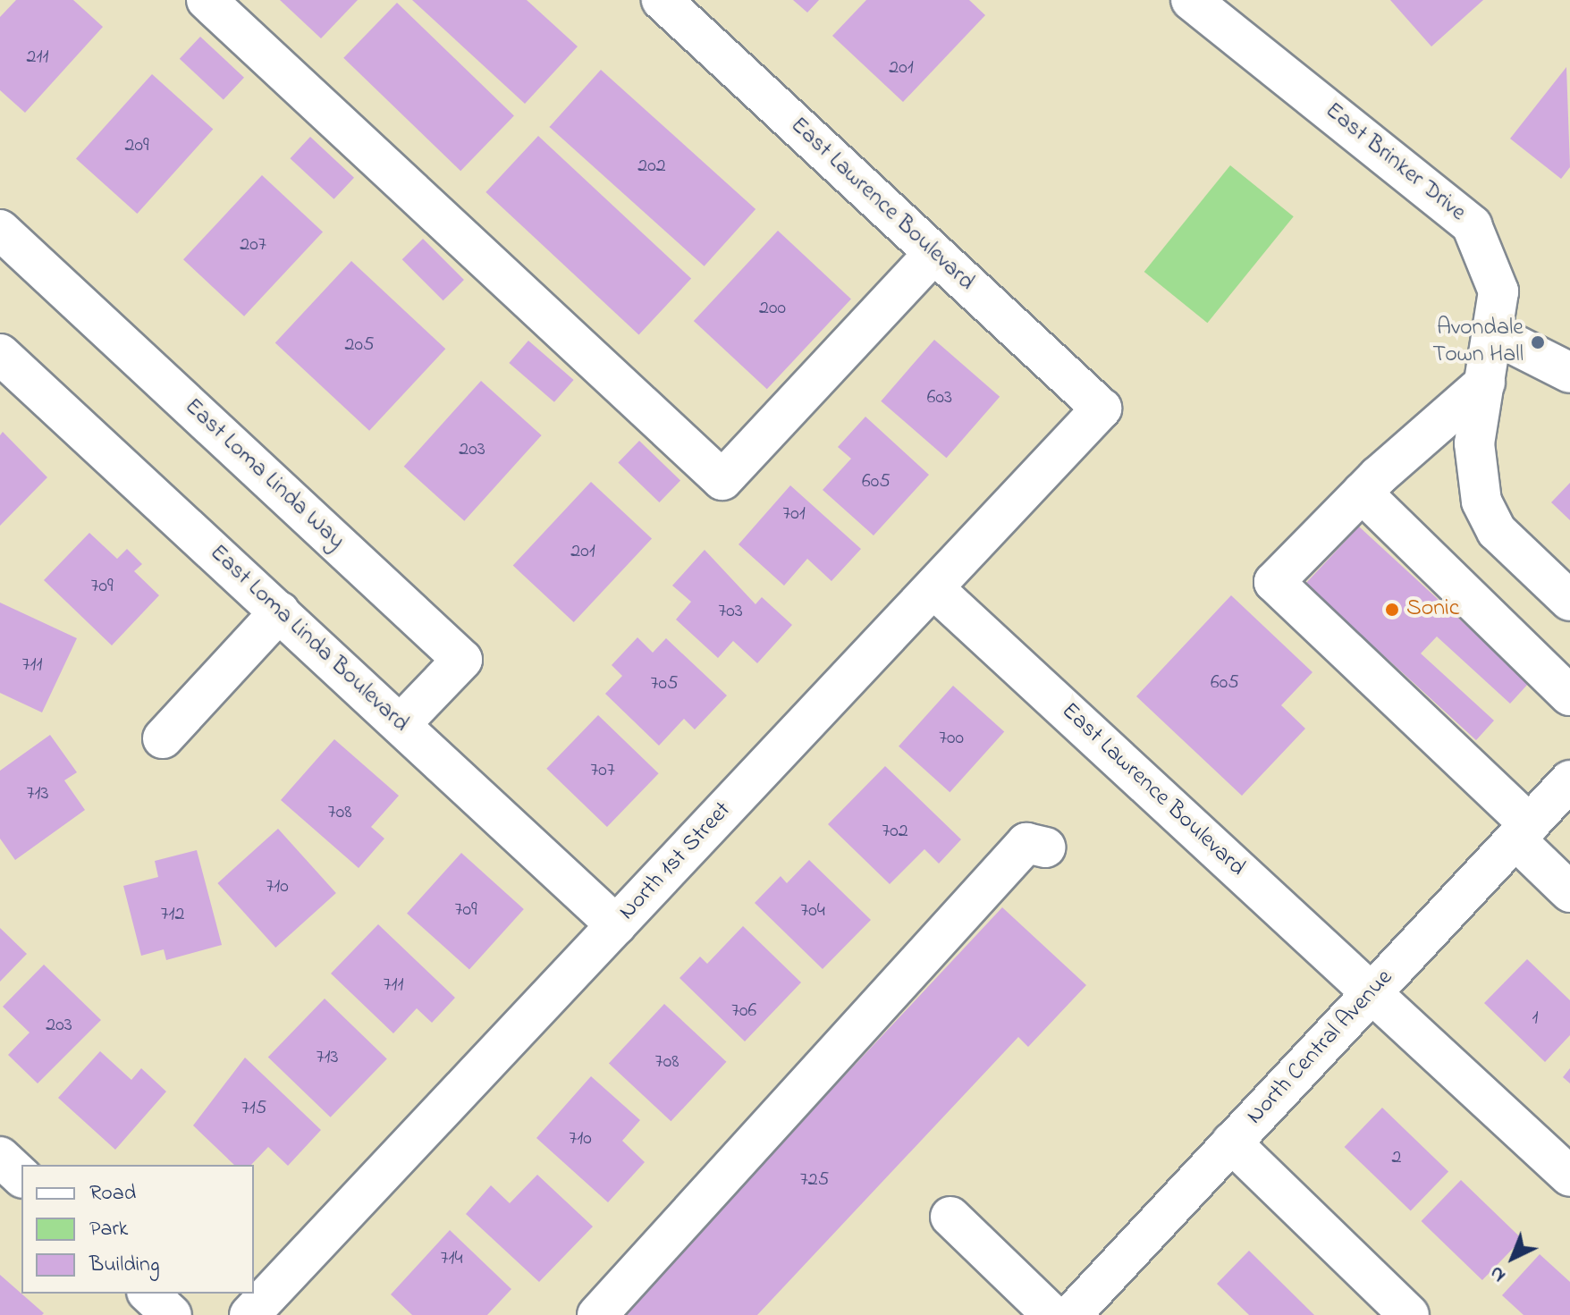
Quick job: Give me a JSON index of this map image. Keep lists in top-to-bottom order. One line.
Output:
{"streets":{"street":["East Brinker Drive","East Lawrence Boulevard","East Loma Linda Way","East Loma Linda Boulevard","North 1st Street","North Central Avenue"]},"crossings":[["East Lawrence Boulevard","North 1st Street"],["East Lawrence Boulevard","North Central Avenue"],["East Loma Linda Way","East Loma Linda Boulevard"],["East Loma Linda Boulevard","North 1st Street"]],"places":["Avondale Town Hall","Sonic"],"house_numbers":["211","201","209","202","207","200","205","603","203","605","701","201","709","703","711","605","705","700","707","713","708","702","710","709","704","712","711","706","1","203","713","708","715","710","2","725","714"],"legend":["Road","Park","Building"],"north":"bottom left"}
